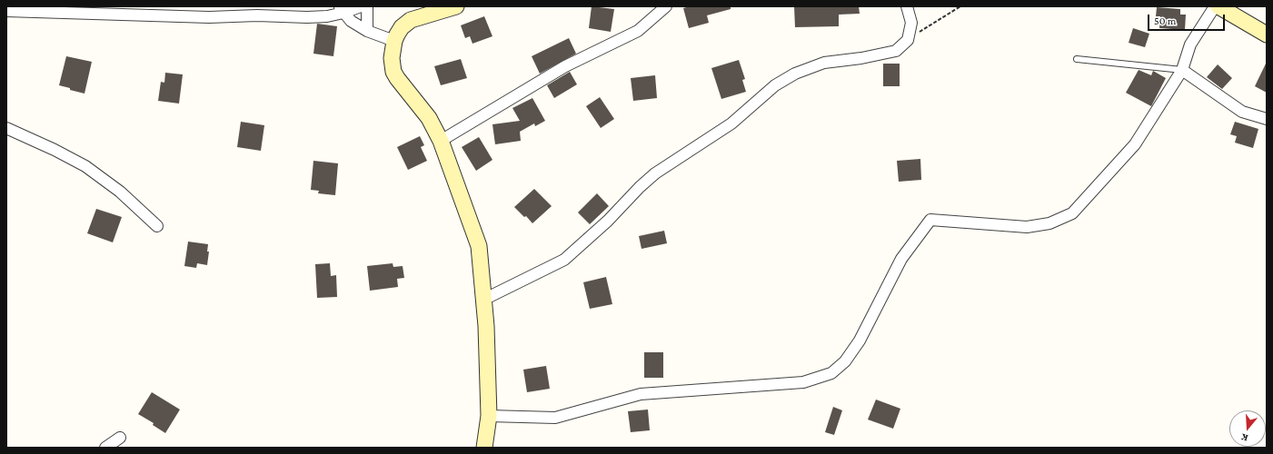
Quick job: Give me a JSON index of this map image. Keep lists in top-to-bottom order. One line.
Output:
{"scale_bar":"50 m","north":"bottom"}
